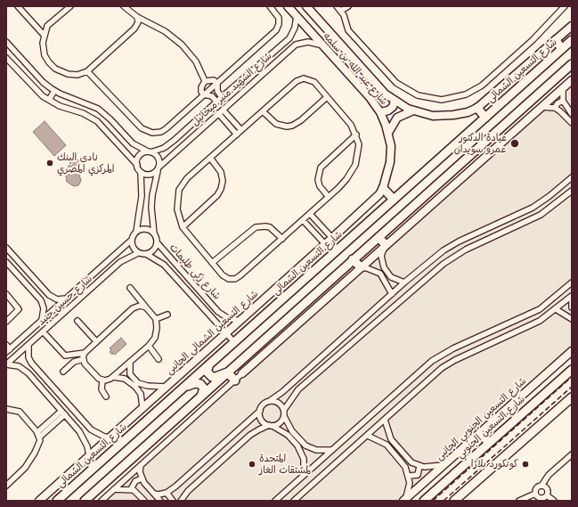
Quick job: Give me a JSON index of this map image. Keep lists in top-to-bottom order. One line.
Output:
{"streets":{"main road":["شارع عبد الله بن سلمه","شارع التسعين الشمالى","شارع التسعين الشمالى الجانبى","شارع التسعين الجنوبي الجانبى","شارع التسعين الجنوبي"],"street":["شارع الشهيد منير ميخائيل","شارع زكى طليمات","شارع حسين جنيد"]},"crossings":[["شارع عبد الله بن سلمه","شارع الشهيد منير ميخائيل"],["شارع عبد الله بن سلمه","شارع التسعين الشمالى الجانبى"],["شارع التسعين الشمالى","شارع زكى طليمات"],["شارع زكى طليمات","شارع حسين جنيد"],["شارع زكى طليمات","شارع التسعين الشمالى الجانبى"]],"places":["عيادة الدكتور عمرو سويدان","نادي البنك المركزي المصري","المتحدة لمشتقات الغاز","كونكورد بلازا"]}
